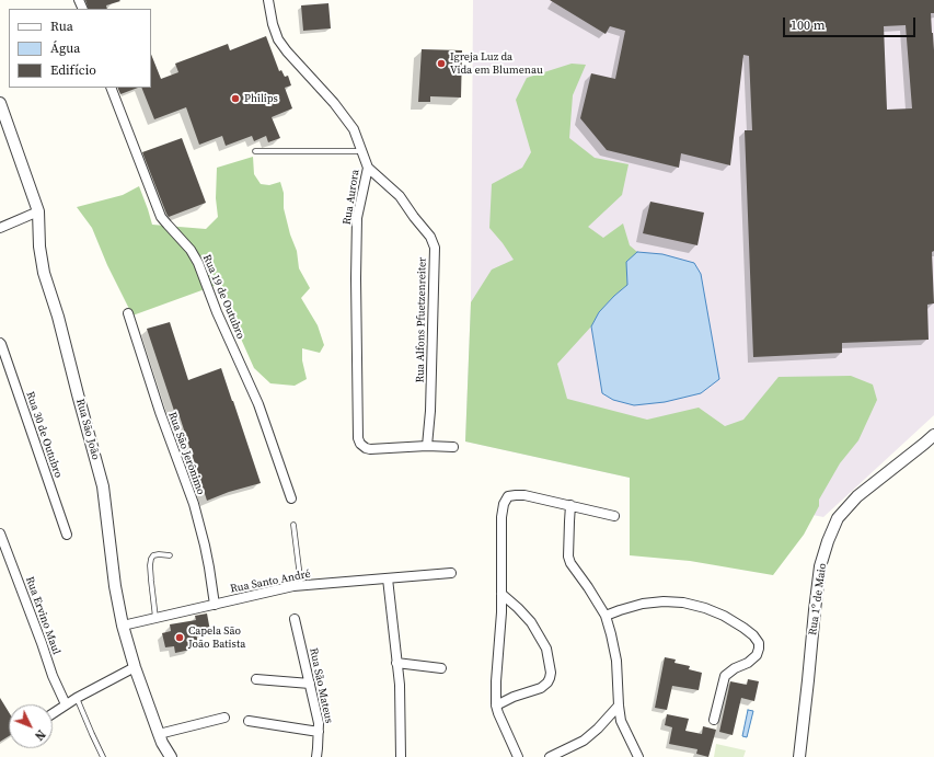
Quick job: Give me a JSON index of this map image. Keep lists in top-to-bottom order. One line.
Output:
{"streets":{"street":["Rua Aurora","Rua 19 de Outubro","Rua Alfons Pfuetzenreiter","Rua São João","Rua 30 de Outubro","Rua São Jerônimo","Rua Santo André","Rua 1º de Maio","Rua Ervino Maul","Rua São Mateus"]},"crossings":[["Rua Aurora","Rua Alfons Pfuetzenreiter"],["Rua São João","Rua Santo André"],["Rua São Jerônimo","Rua Santo André"]],"places":["Igreja Luz da Vida em Blumenau","Philips","Capela São João Batista"],"legend":["Rua","Água","Edifício"],"scale_bar":"100 m","north":"bottom right"}
